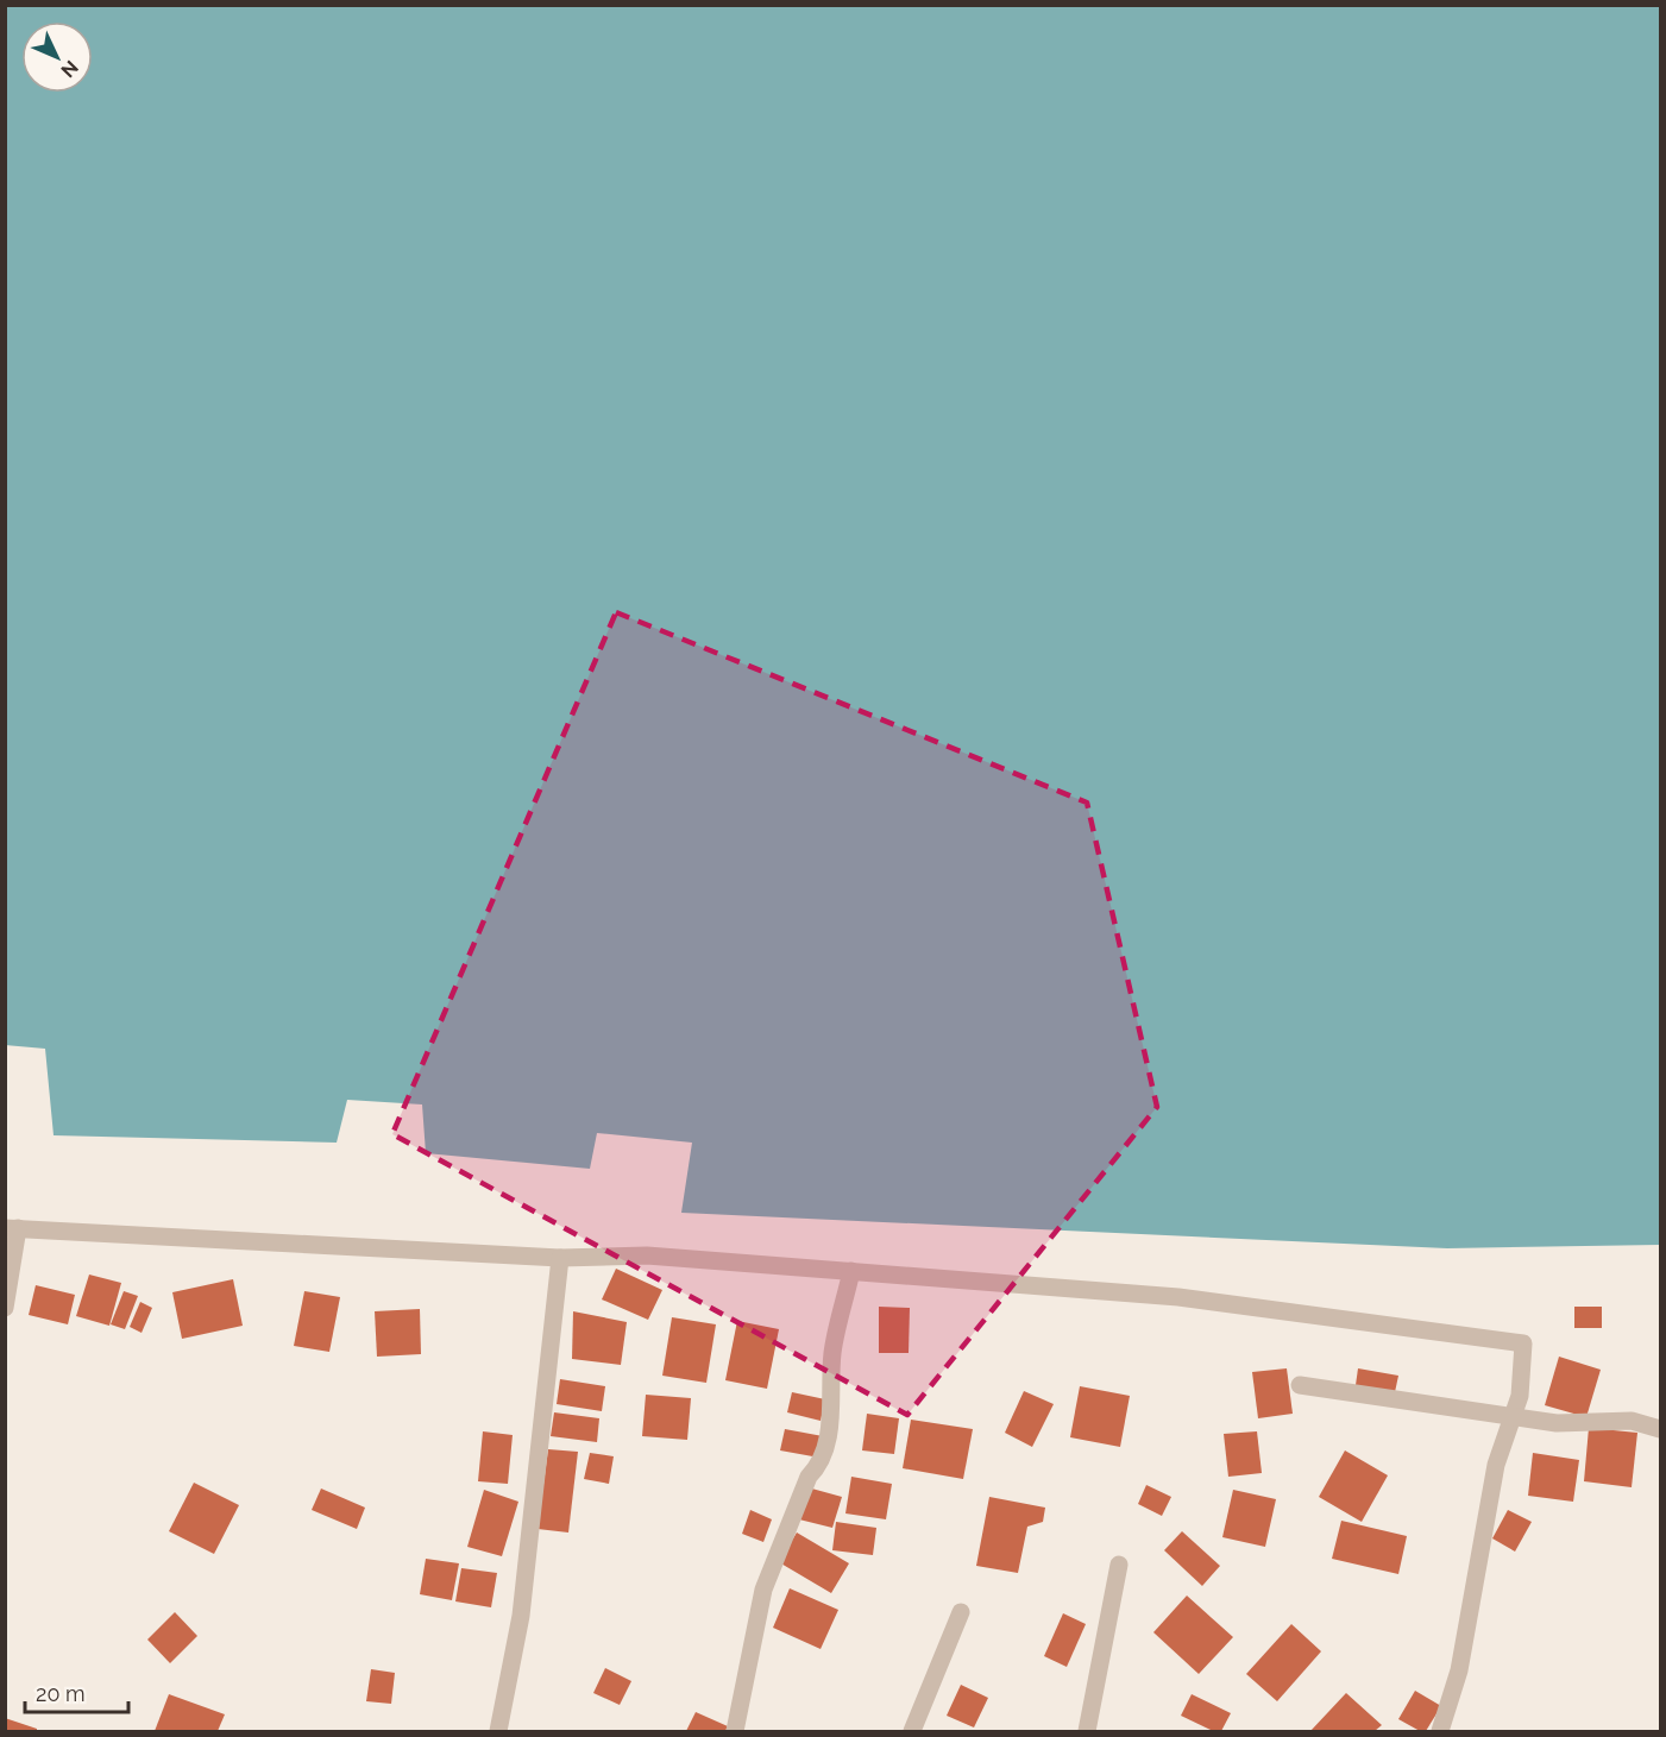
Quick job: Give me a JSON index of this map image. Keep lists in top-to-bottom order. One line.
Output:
{"scale_bar":"20 m","north":"bottom right"}
